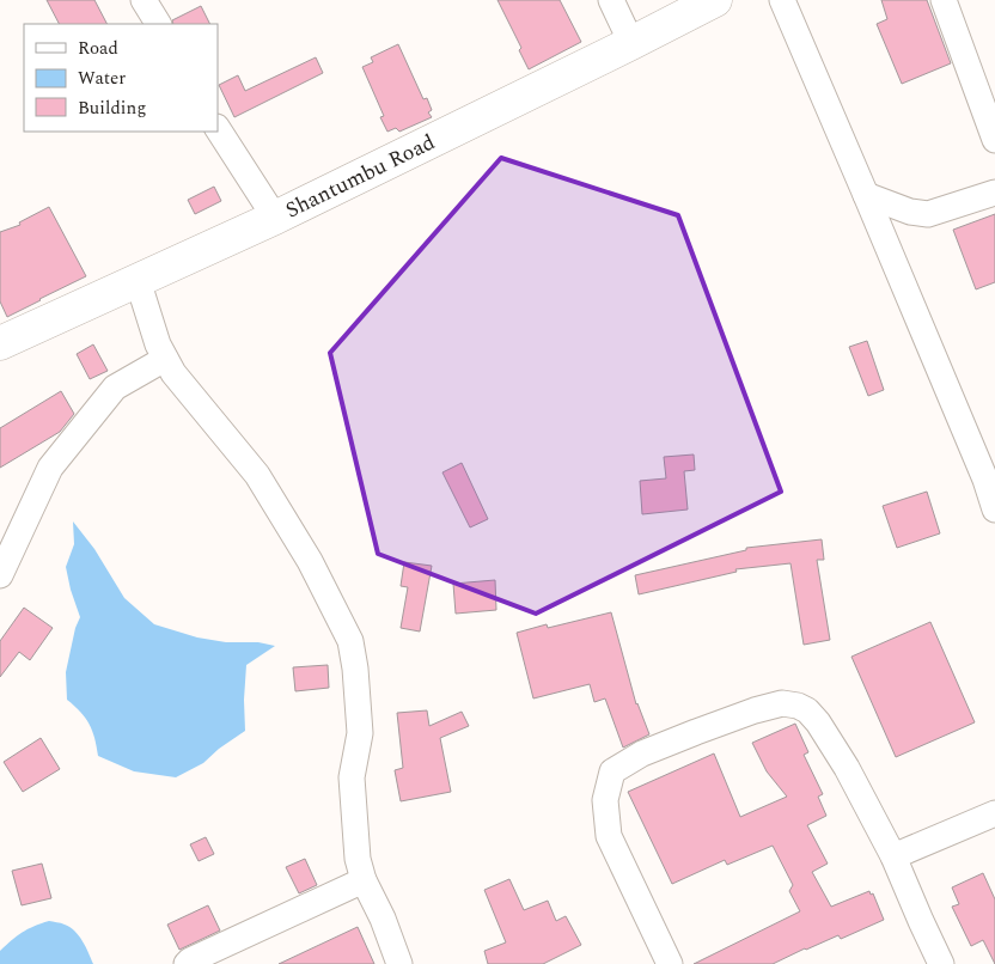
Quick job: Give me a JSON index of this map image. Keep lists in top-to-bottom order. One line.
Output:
{"streets":{"street":["Shantumbu Road"]},"legend":["Road","Water","Building"]}
